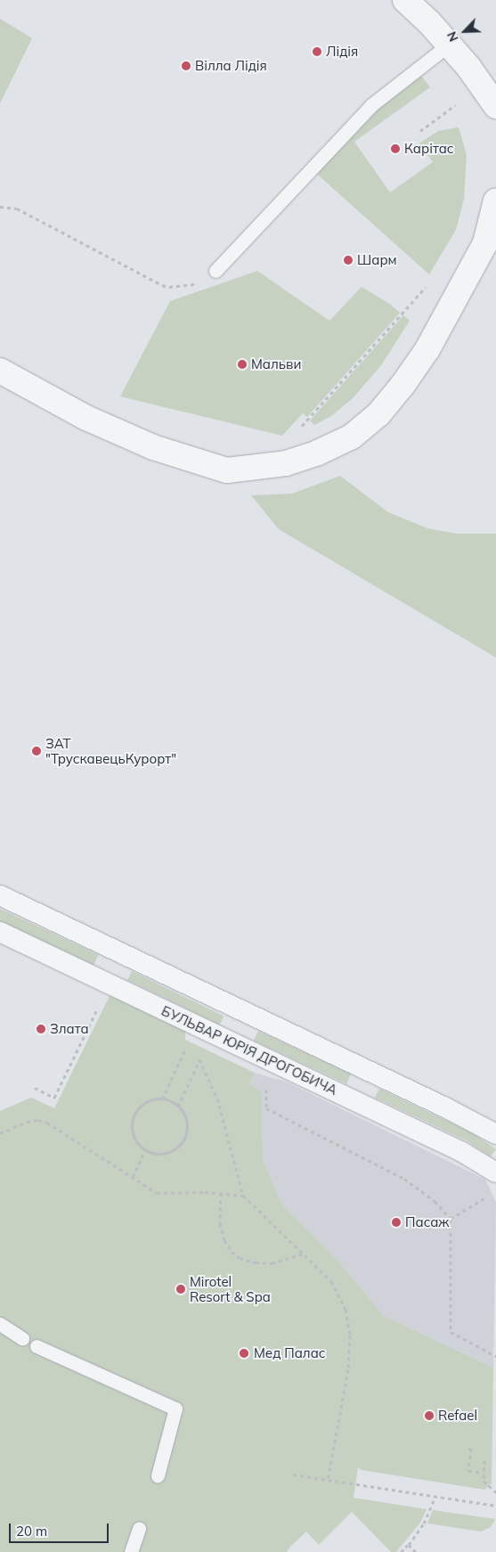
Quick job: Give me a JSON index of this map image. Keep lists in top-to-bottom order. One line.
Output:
{"streets":{"street":["БУЛЬВАР ЮРІЯ ДРОГОБИЧА"]},"places":["Лідія","Вілла Лідія","Карітас","Шарм","Мальви","ЗАТ \"ТрускавецьКурорт\"","Злата","Пасаж","Mirotel Resort & Spa","Мед Палас","Refael"],"scale_bar":"20 m","north":"bottom left"}
